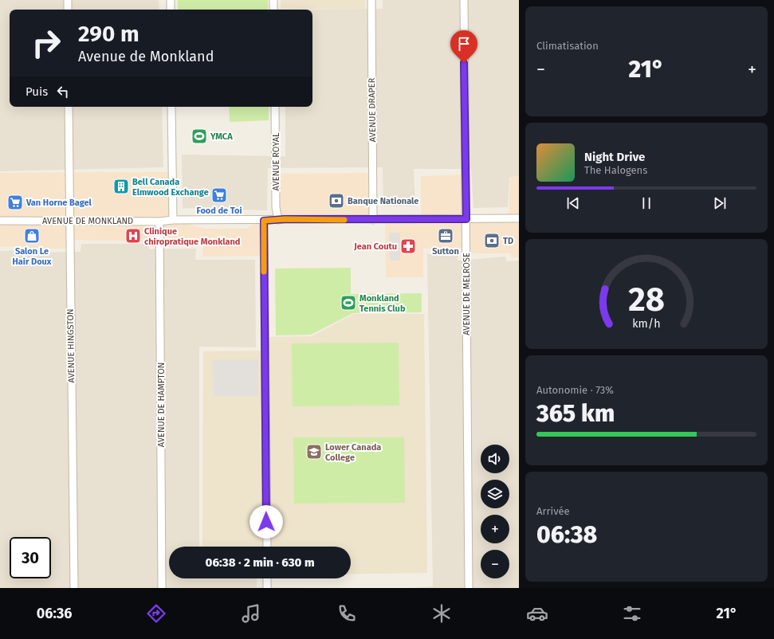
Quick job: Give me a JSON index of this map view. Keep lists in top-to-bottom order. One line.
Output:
{"streets":{"street":["AVENUE DRAPER","AVENUE ROYAL","AVENUE DE MONKLAND","AVENUE DE MELROSE","AVENUE HINGSTON","AVENUE DE HAMPTON"]},"crossings":[["AVENUE DRAPER","AVENUE DE MONKLAND"],["AVENUE ROYAL","AVENUE DE MONKLAND"],["AVENUE DE MONKLAND","AVENUE DE MELROSE"],["AVENUE DE MONKLAND","AVENUE HINGSTON"],["AVENUE DE MONKLAND","AVENUE DE HAMPTON"]],"places":{"sports":["YMCA","Monkland Tennis Club"],"building":["Bell Canada Elmwood Exchange"],"supermarket":["Food de Toi","Van Horne Bagel"],"bank":["Banque Nationale","TD"],"shop":["Salon Le Hair Doux"],"hospital":["Clinique chiropratique Monkland"],"office":["Sutton"],"pharmacy":["Jean Coutu"],"school or university":["Lower Canada College"]},"page":{"tile":["Climatisation",["Autonomie · 73%","365 km"],["Arrivée","06:38"]],"turn":["290 m","Avenue de Monkland"],"heat":["−","21°","+"],"then":"Puis","song":["Night Drive","The Halogens"],"map_buttons":["+","−"],"limit":"30","trip":"06:38 · 2 min · 630 m","tabs":["06:36","21°"],"gauge":["28","km/h"]}}
